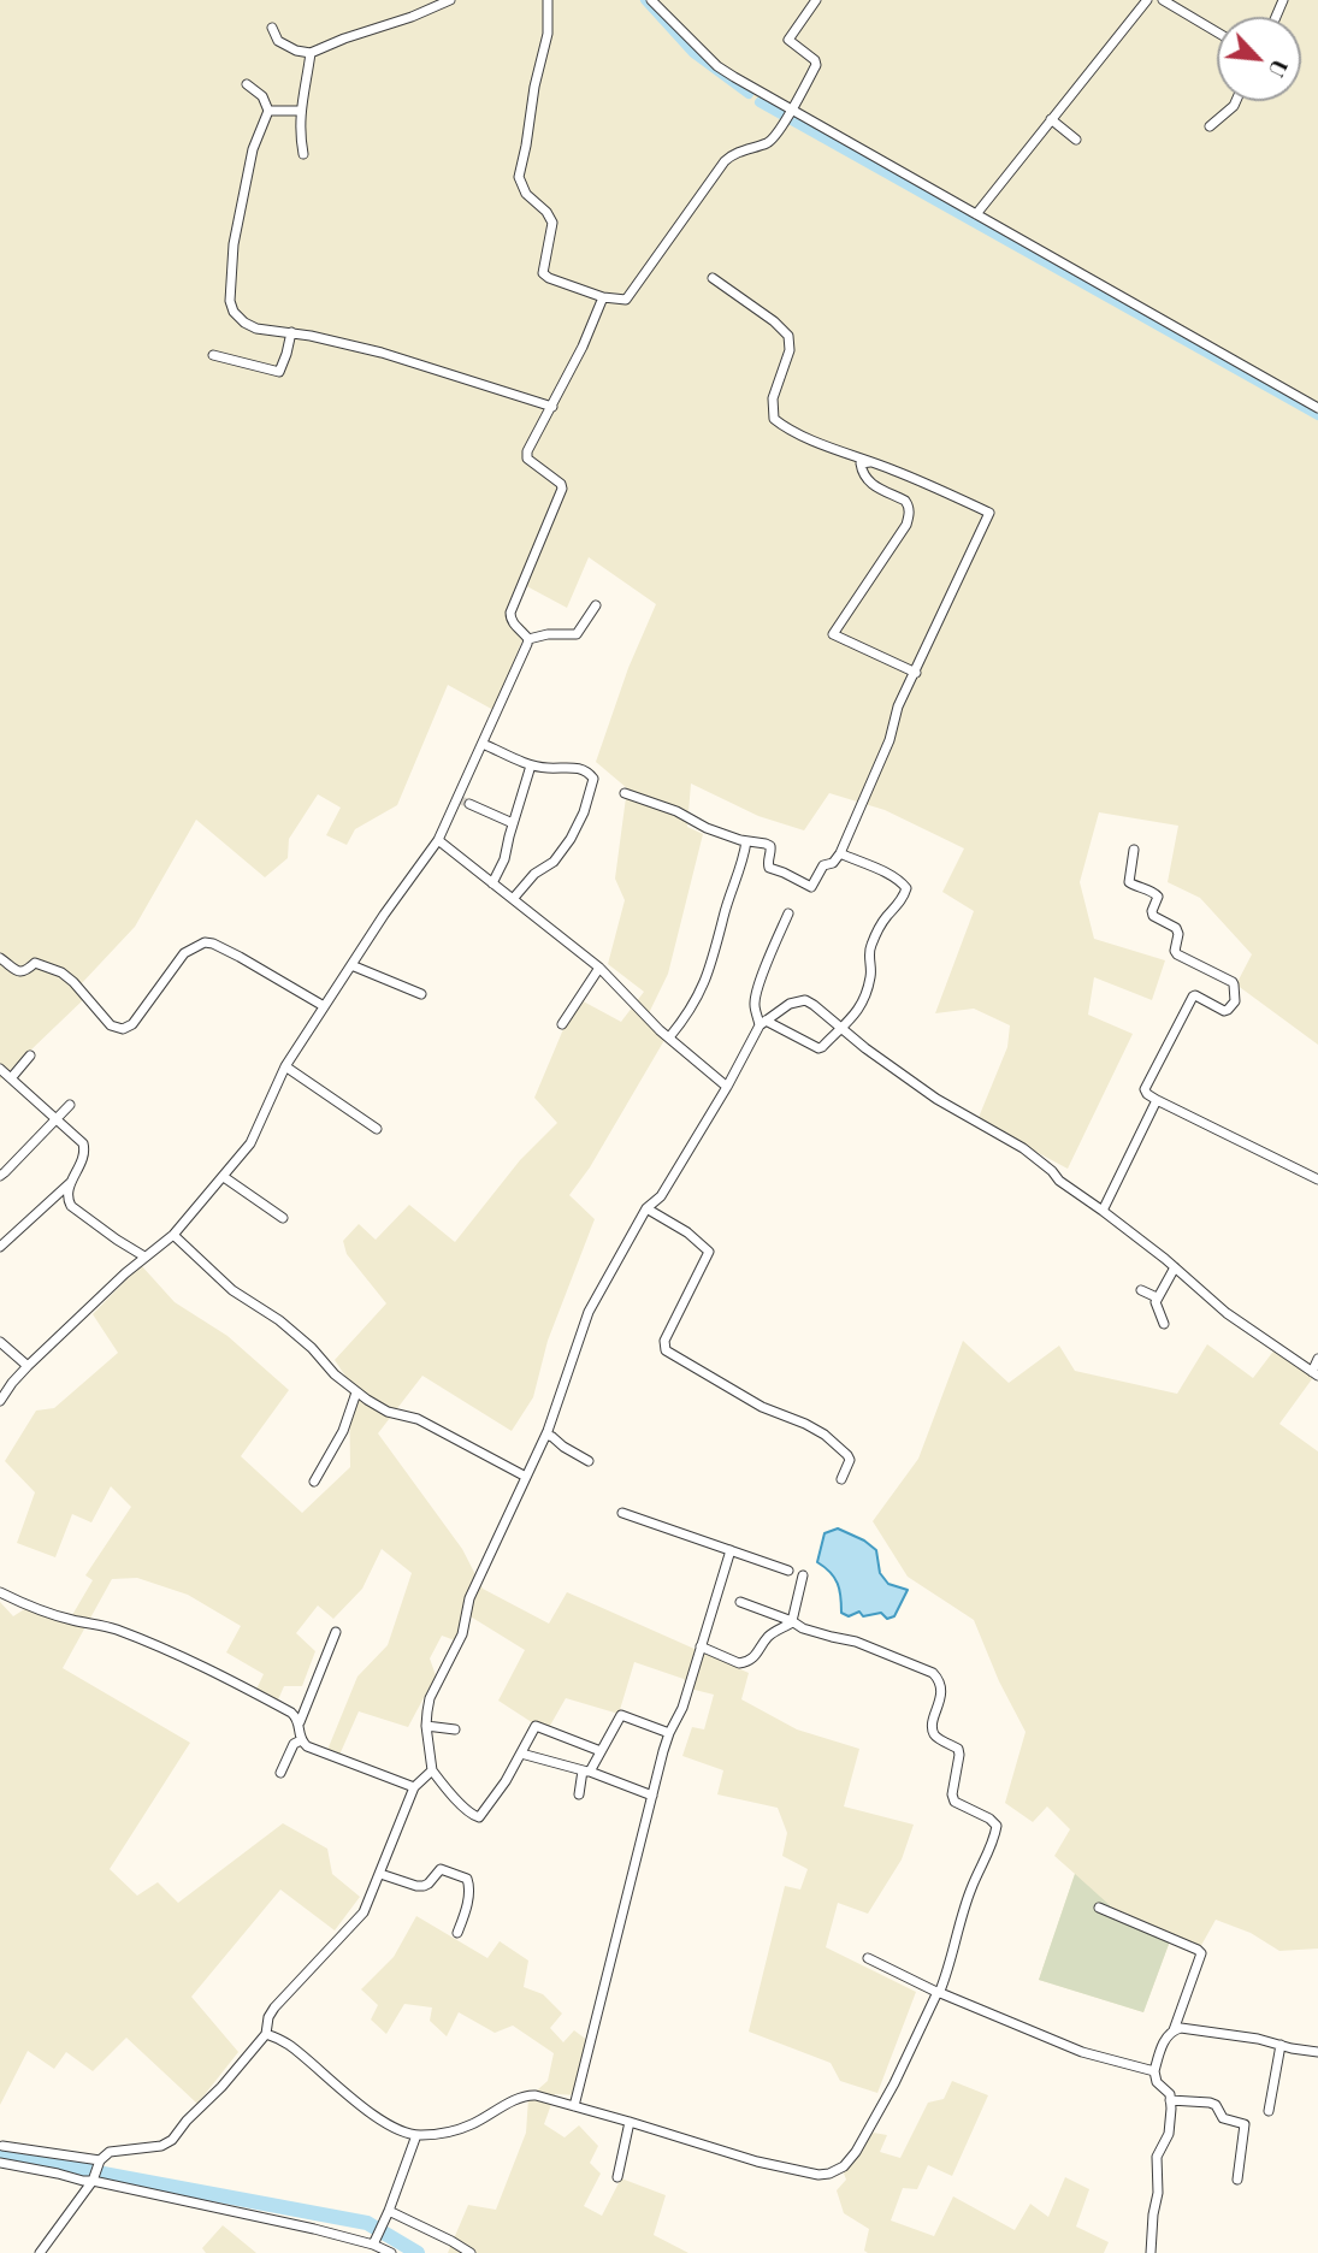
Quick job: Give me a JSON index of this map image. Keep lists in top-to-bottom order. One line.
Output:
{"north":"bottom right"}
